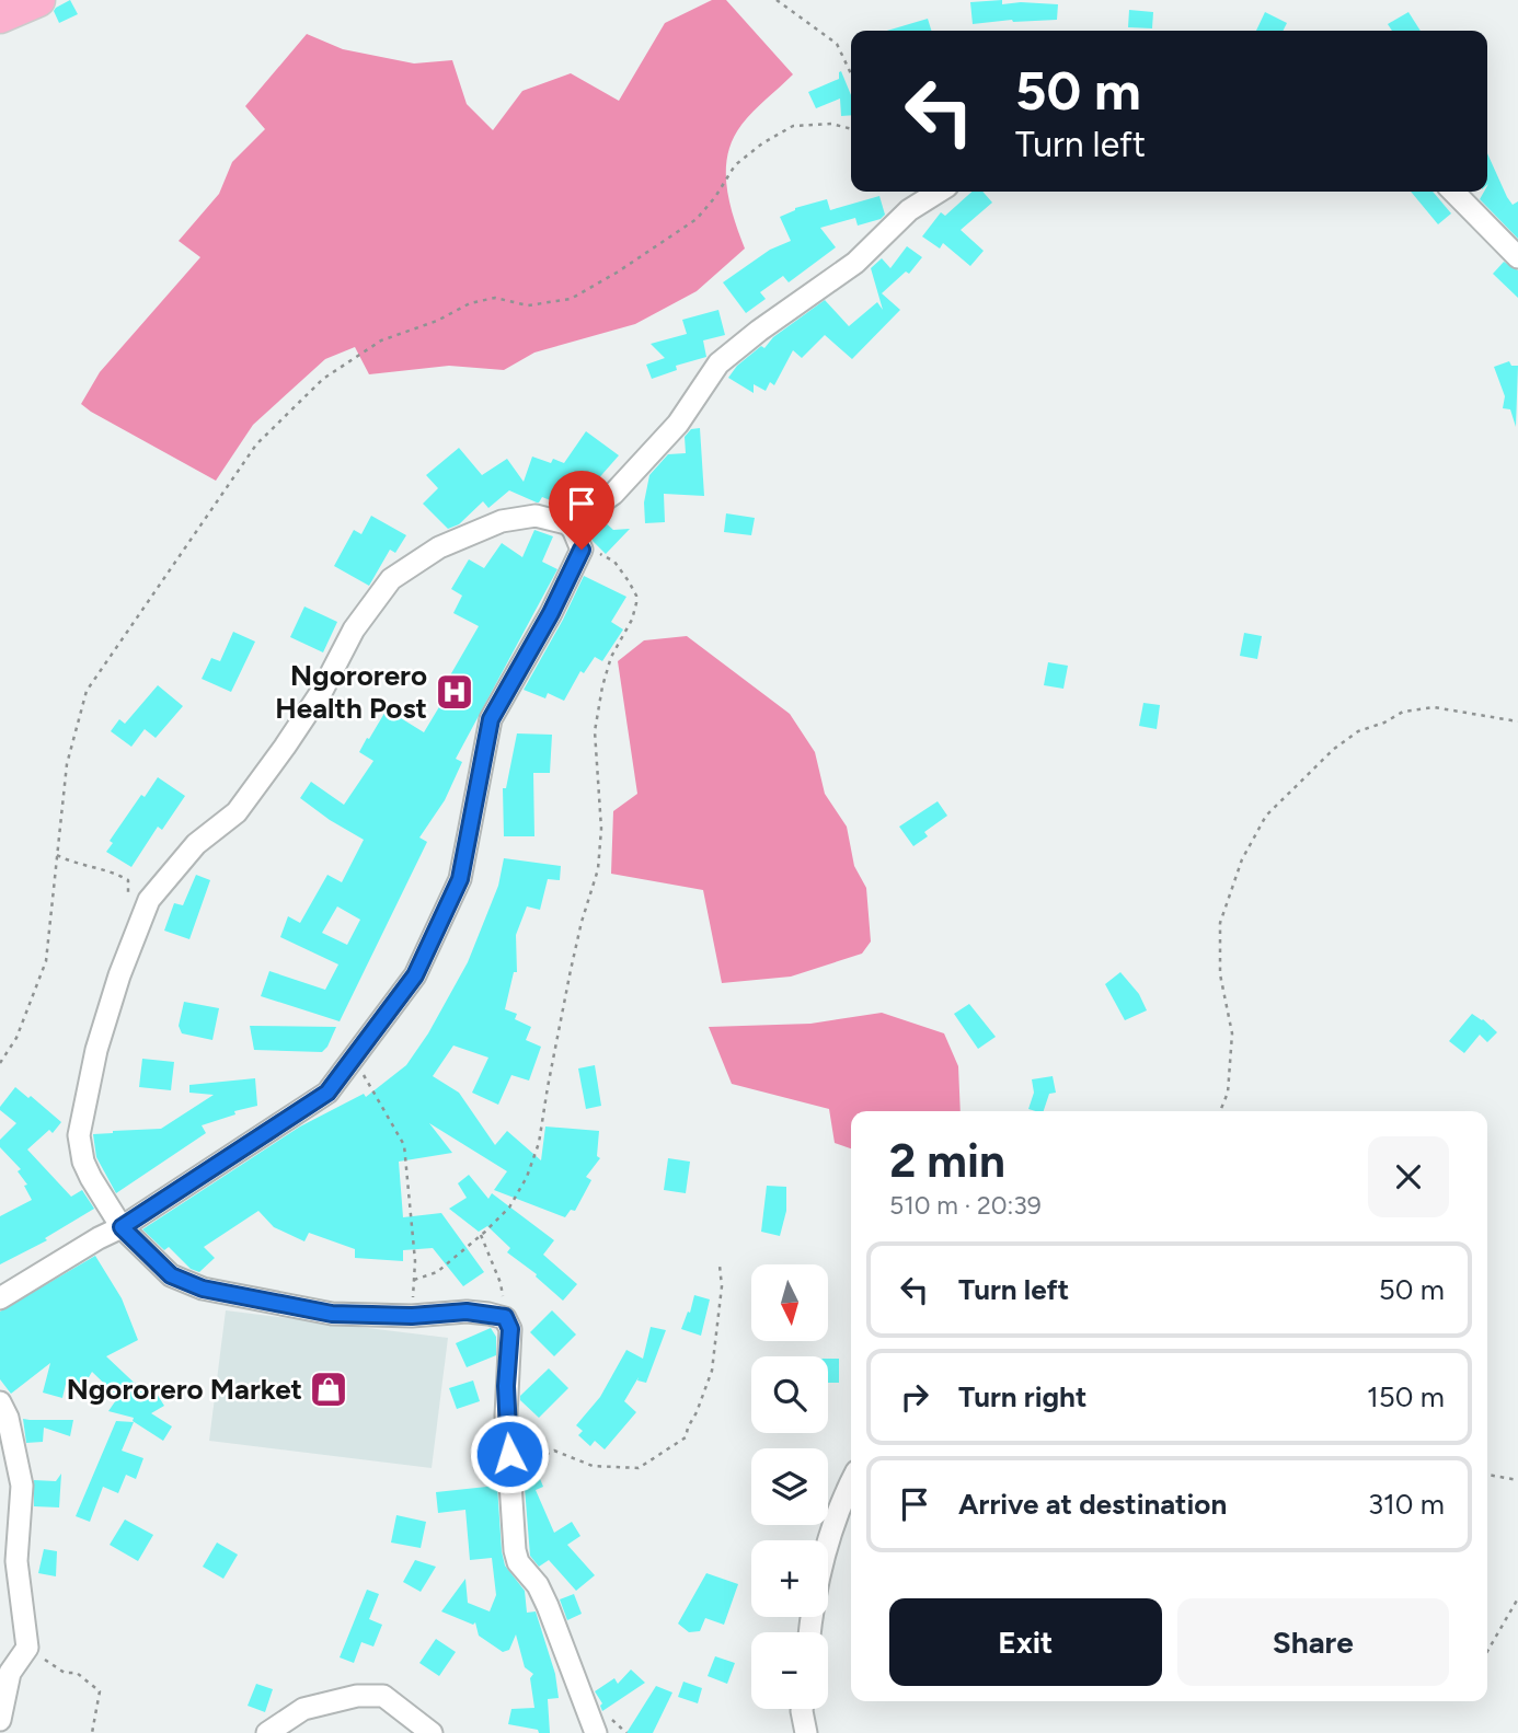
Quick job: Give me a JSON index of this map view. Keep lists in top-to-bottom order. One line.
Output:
{"places":{"hospital":["Ngororero Health Post"],"shop":["Ngororero Market"]},"north":"bottom","page":{"turn":["50 m","Turn left"],"heading":["2 min","510 m · 20:39"],"list":[{"name":"Turn left","value":"50 m"},{"name":"Turn right","value":"150 m"},{"name":"Arrive at destination","value":"310 m"}],"map_buttons":["+","−"],"buttons":["Exit","Share"]}}
